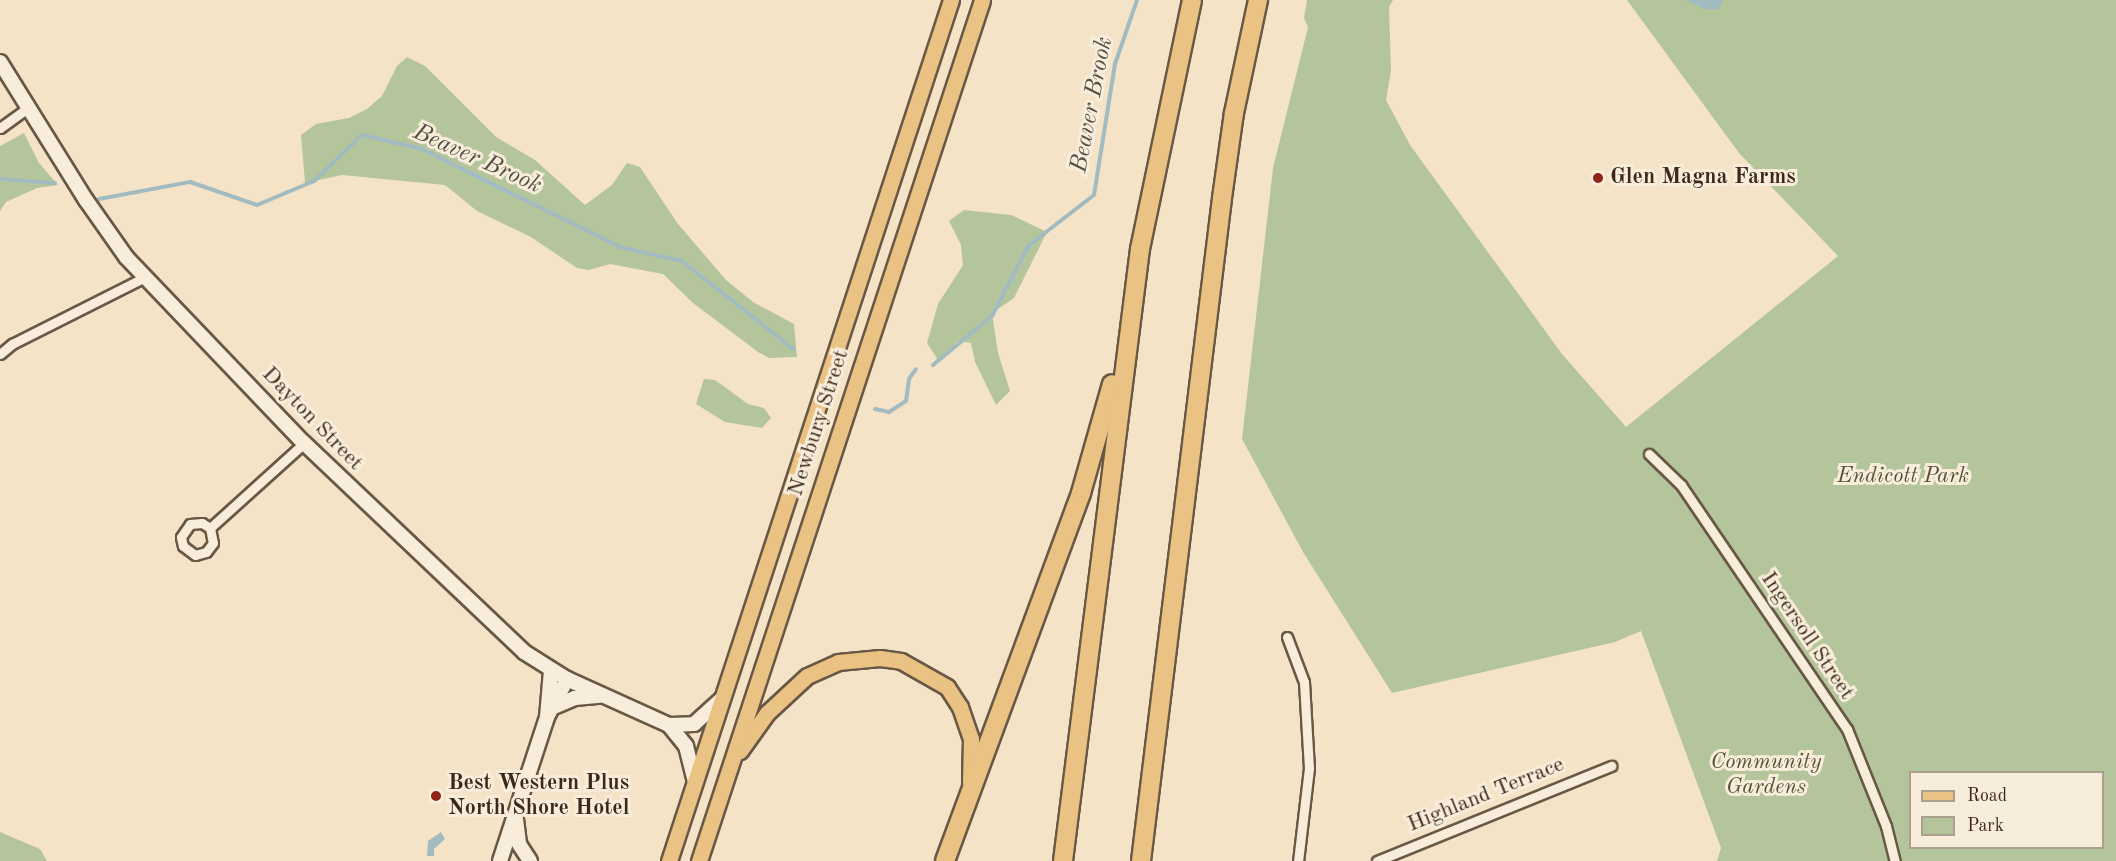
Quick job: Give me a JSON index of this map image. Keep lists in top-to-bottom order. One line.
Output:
{"streets":{"main road":["Dayton Street","Newbury Street"],"street":["Ingersoll Street","Highland Terrace"]},"crossings":[["Dayton Street","Newbury Street"]],"water":["Beaver Brook"],"parks":["Endicott Park","Community Gardens"],"places":["Glen Magna Farms","Best Western Plus North Shore Hotel"],"legend":["Road","Park"]}
